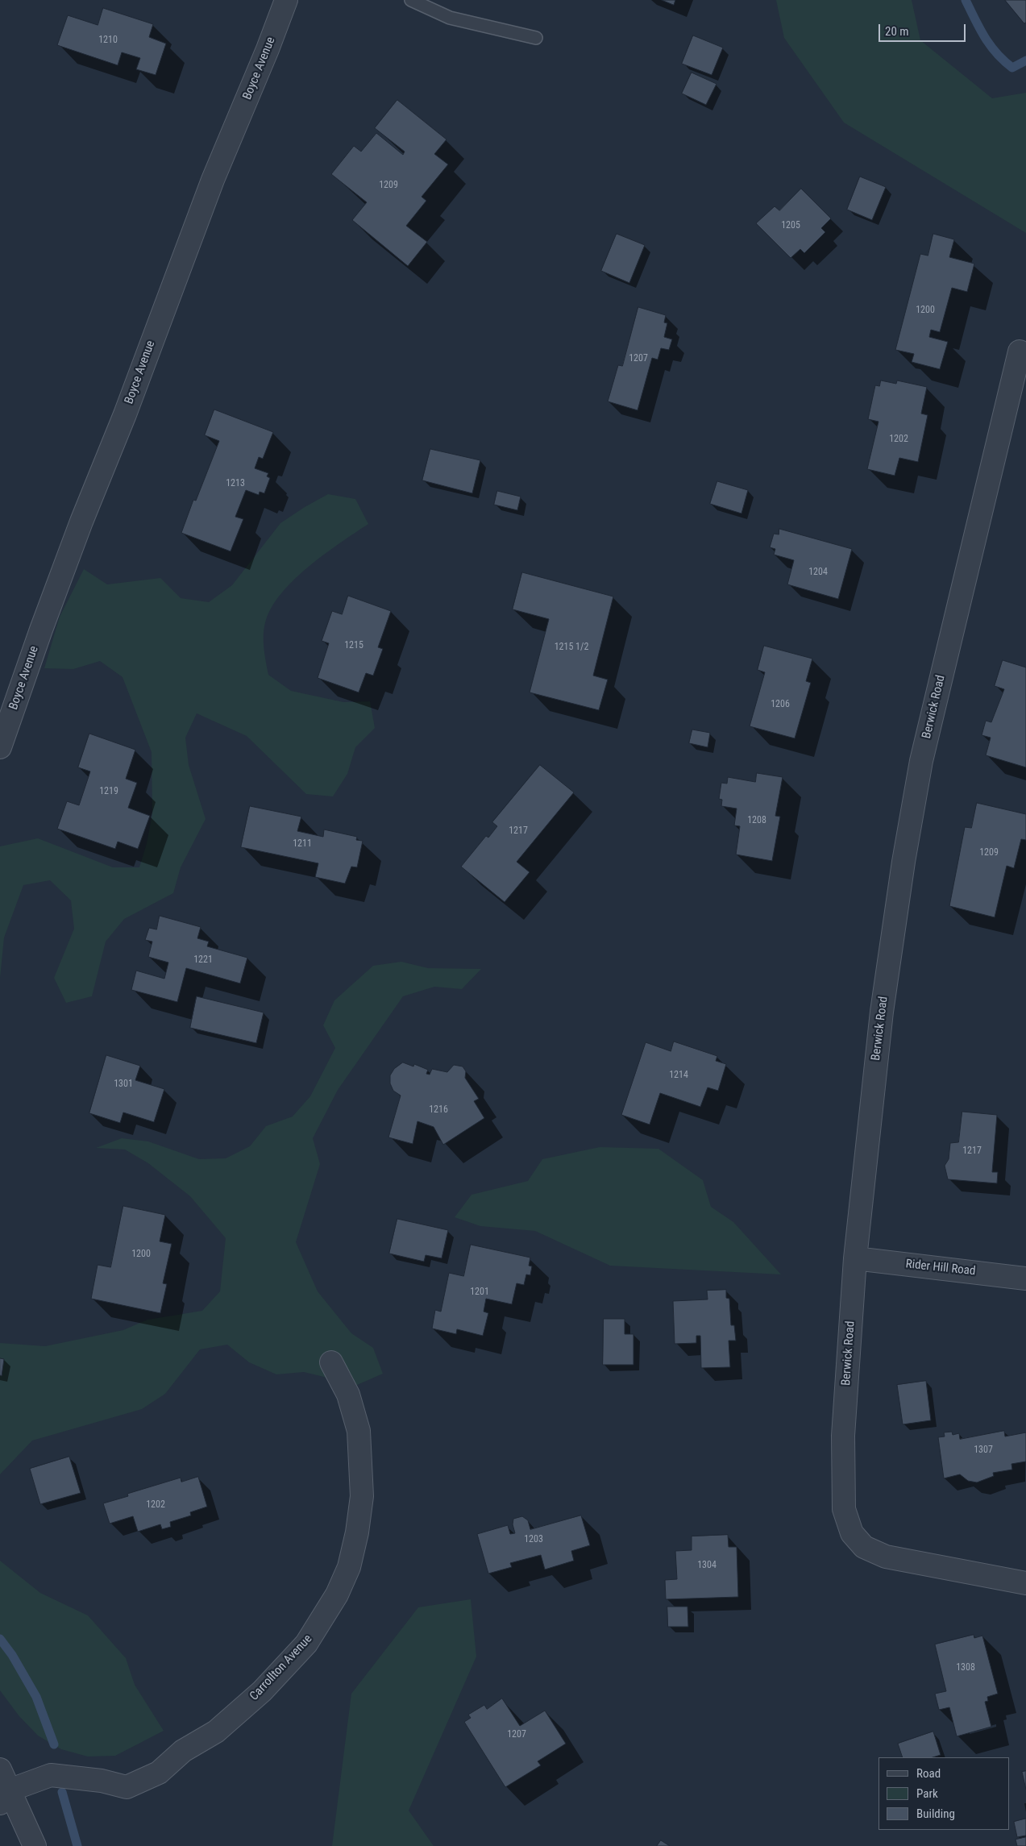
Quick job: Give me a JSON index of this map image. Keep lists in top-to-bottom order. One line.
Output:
{"streets":{"street":["Boyce Avenue","Berwick Road","Rider Hill Road","Carrollton Avenue"]},"crossings":[["Berwick Road","Rider Hill Road"]],"house_numbers":["1210","1209","1205","1200","1207","1202","1213","1204","1215","1215 1/2","1206","1219","1208","1217","1211","1209","1221","1214","1301","1216","1217","1200","1201","1307","1202","1203","1304","1308","1207"],"legend":["Road","Park","Building"],"scale_bar":"20 m"}
